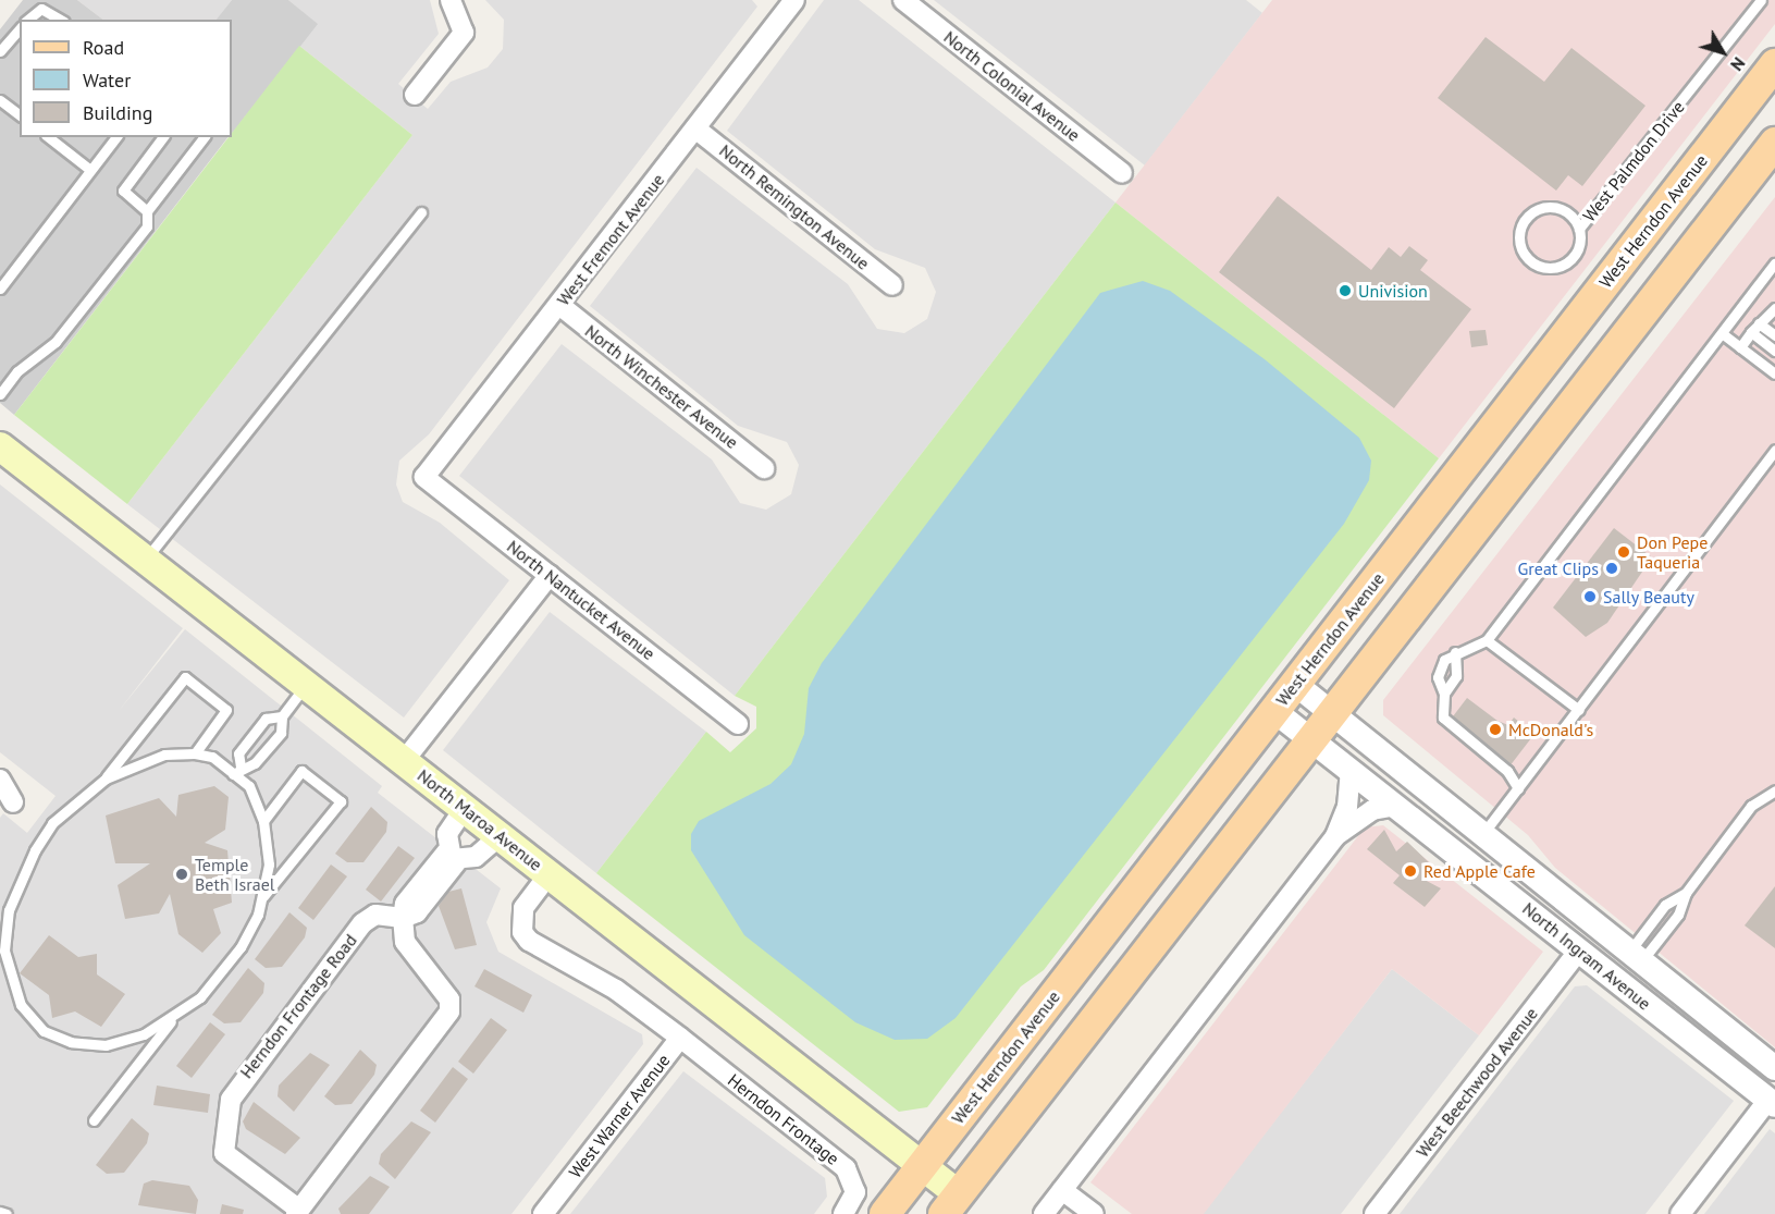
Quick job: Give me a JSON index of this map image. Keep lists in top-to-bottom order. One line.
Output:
{"streets":{"main road":["West Herndon Avenue","North Maroa Avenue"],"street":["North Colonial Avenue","North Remington Avenue","West Fremont Avenue","North Winchester Avenue","North Nantucket Avenue","North Ingram Avenue","Herndon Frontage Road","West Beechwood Avenue","West Warner Avenue","Herndon Frontage"],"lane":["West Palmdon Drive"]},"crossings":[["North Remington Avenue","West Fremont Avenue"],["West Herndon Avenue","North Maroa Avenue"],["West Herndon Avenue","North Ingram Avenue"],["West Fremont Avenue","North Winchester Avenue"],["West Fremont Avenue","North Nantucket Avenue"],["North Maroa Avenue","West Warner Avenue"],["North Ingram Avenue","West Beechwood Avenue"],["West Warner Avenue","Herndon Frontage"]],"places":["Univision","Don Pepe Taqueria","Great Clips","Sally Beauty","McDonald's","Red Apple Cafe","Temple Beth Israel"],"legend":["Road","Water","Building"],"north":"bottom right"}
